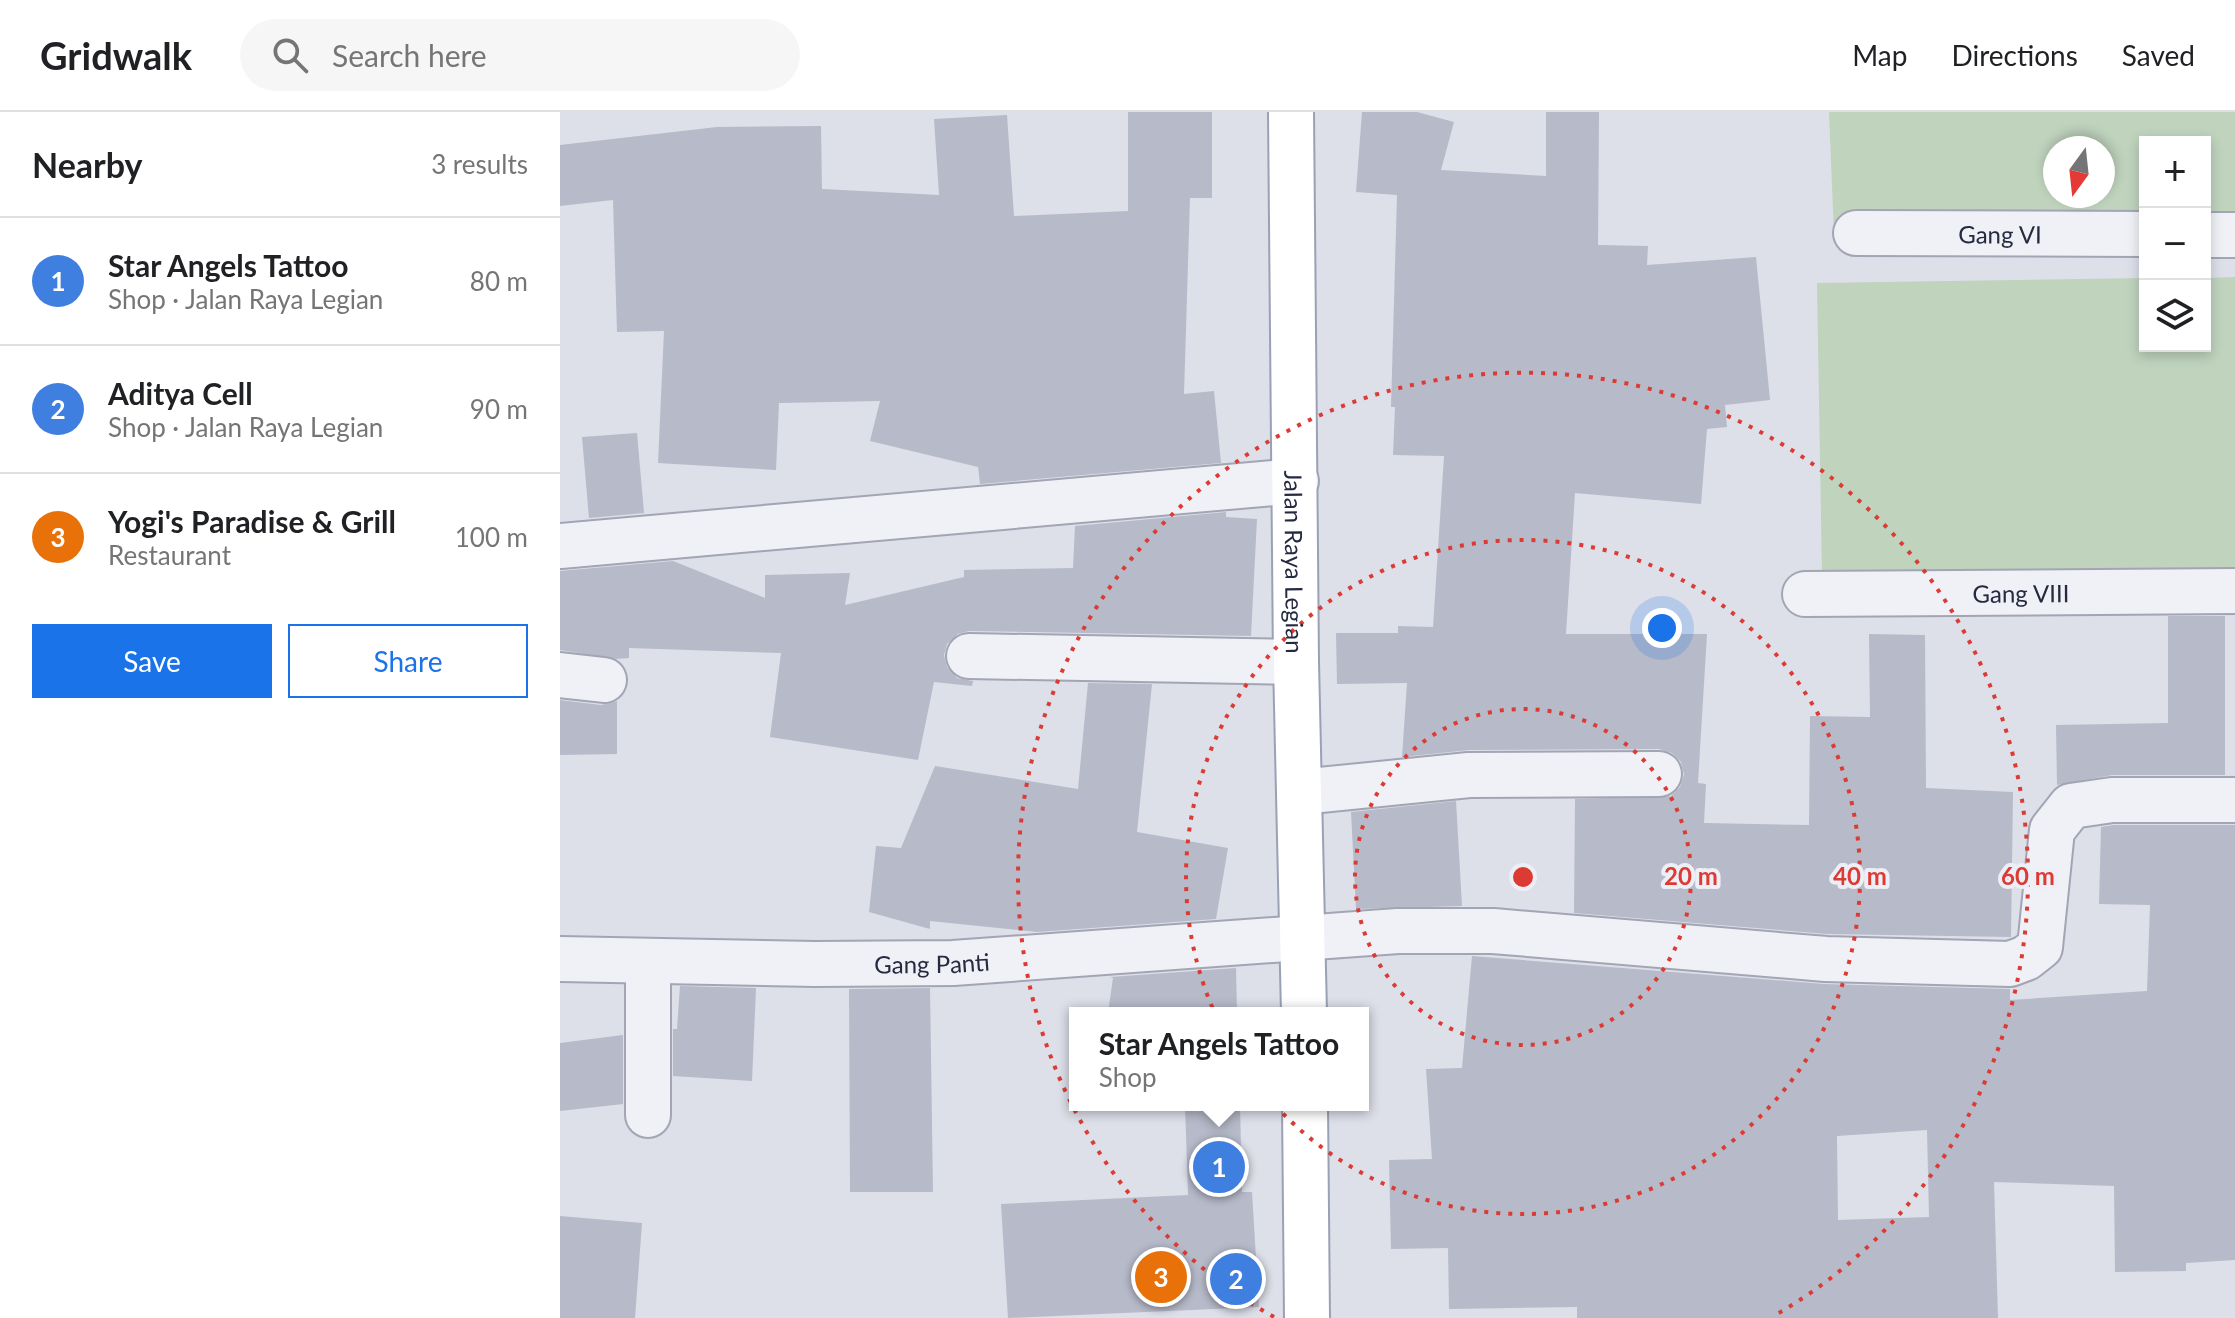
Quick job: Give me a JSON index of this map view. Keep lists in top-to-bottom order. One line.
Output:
{"streets":{"main road":["Jalan Raya Legian"],"street":["Gang VI","Gang VIII","Gang Panti"]},"crossings":[["Jalan Raya Legian","Gang Panti"]],"north":"bottom","page":{"header":"Gridwalk","search":"Search here","nav":["Map","Directions","Saved"],"heading":["Nearby","3 results"],"map_buttons":["+","−"],"list":[{"mark":"1","name":"Star Angels Tattoo","note":"Shop · Jalan Raya Legian","value":"80 m"},{"mark":"2","name":"Aditya Cell","note":"Shop · Jalan Raya Legian","value":"90 m"},{"mark":"3","name":"Yogi's Paradise & Grill","note":"Restaurant","value":"100 m"}],"buttons":["Save","Share"],"popup":["Star Angels Tattoo","Shop"],"pins":["1","3","2"]},"rings":["20 m","40 m","60 m"]}
